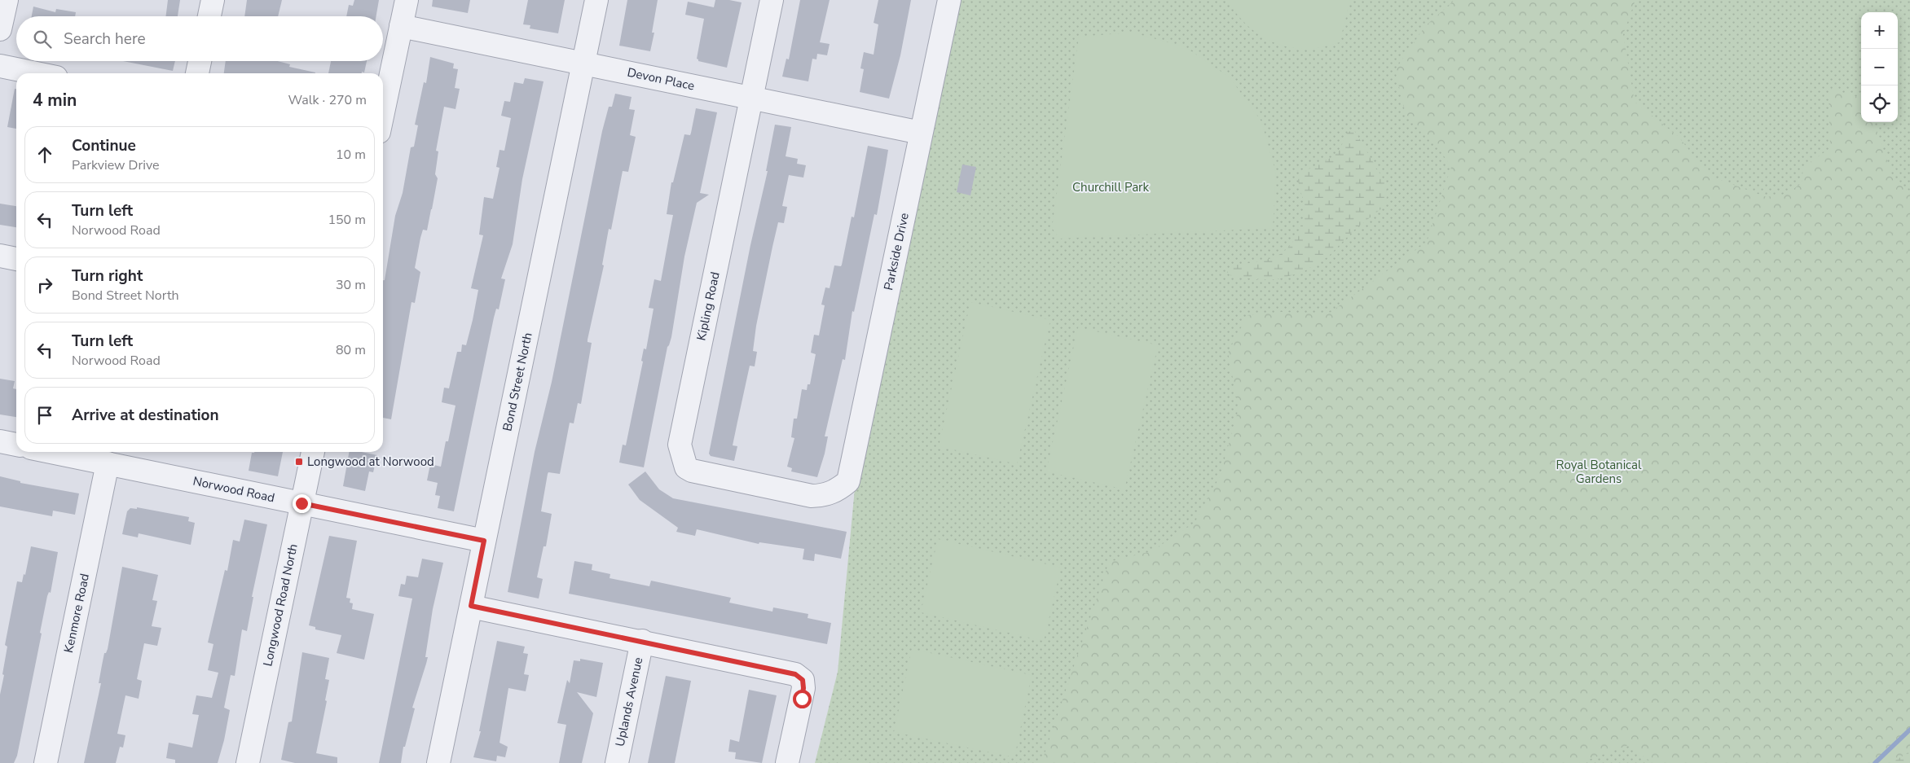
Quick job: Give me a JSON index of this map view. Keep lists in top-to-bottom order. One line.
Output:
{"streets":{"street":["Devon Place","Parkside Drive","Kipling Road","Bond Street North","Norwood Road","Longwood Road North","Kenmore Road","Uplands Avenue"]},"crossings":[["Devon Place","Parkside Drive"],["Devon Place","Kipling Road"],["Devon Place","Bond Street North"],["Parkside Drive","Kipling Road"],["Bond Street North","Norwood Road"],["Norwood Road","Longwood Road North"],["Norwood Road","Kenmore Road"]],"parks":["Churchill Park","Royal Botanical Gardens"],"places":{"transit":["Longwood at Norwood"]},"page":{"map_buttons":["+","−"],"search":"Search here","heading":["4 min","Walk · 270 m"],"list":[["Continue","Parkview Drive","10 m"],["Turn left","Norwood Road","150 m"],["Turn right","Bond Street North","30 m"],["Turn left","Norwood Road","80 m"],"Arrive at destination"]}}
